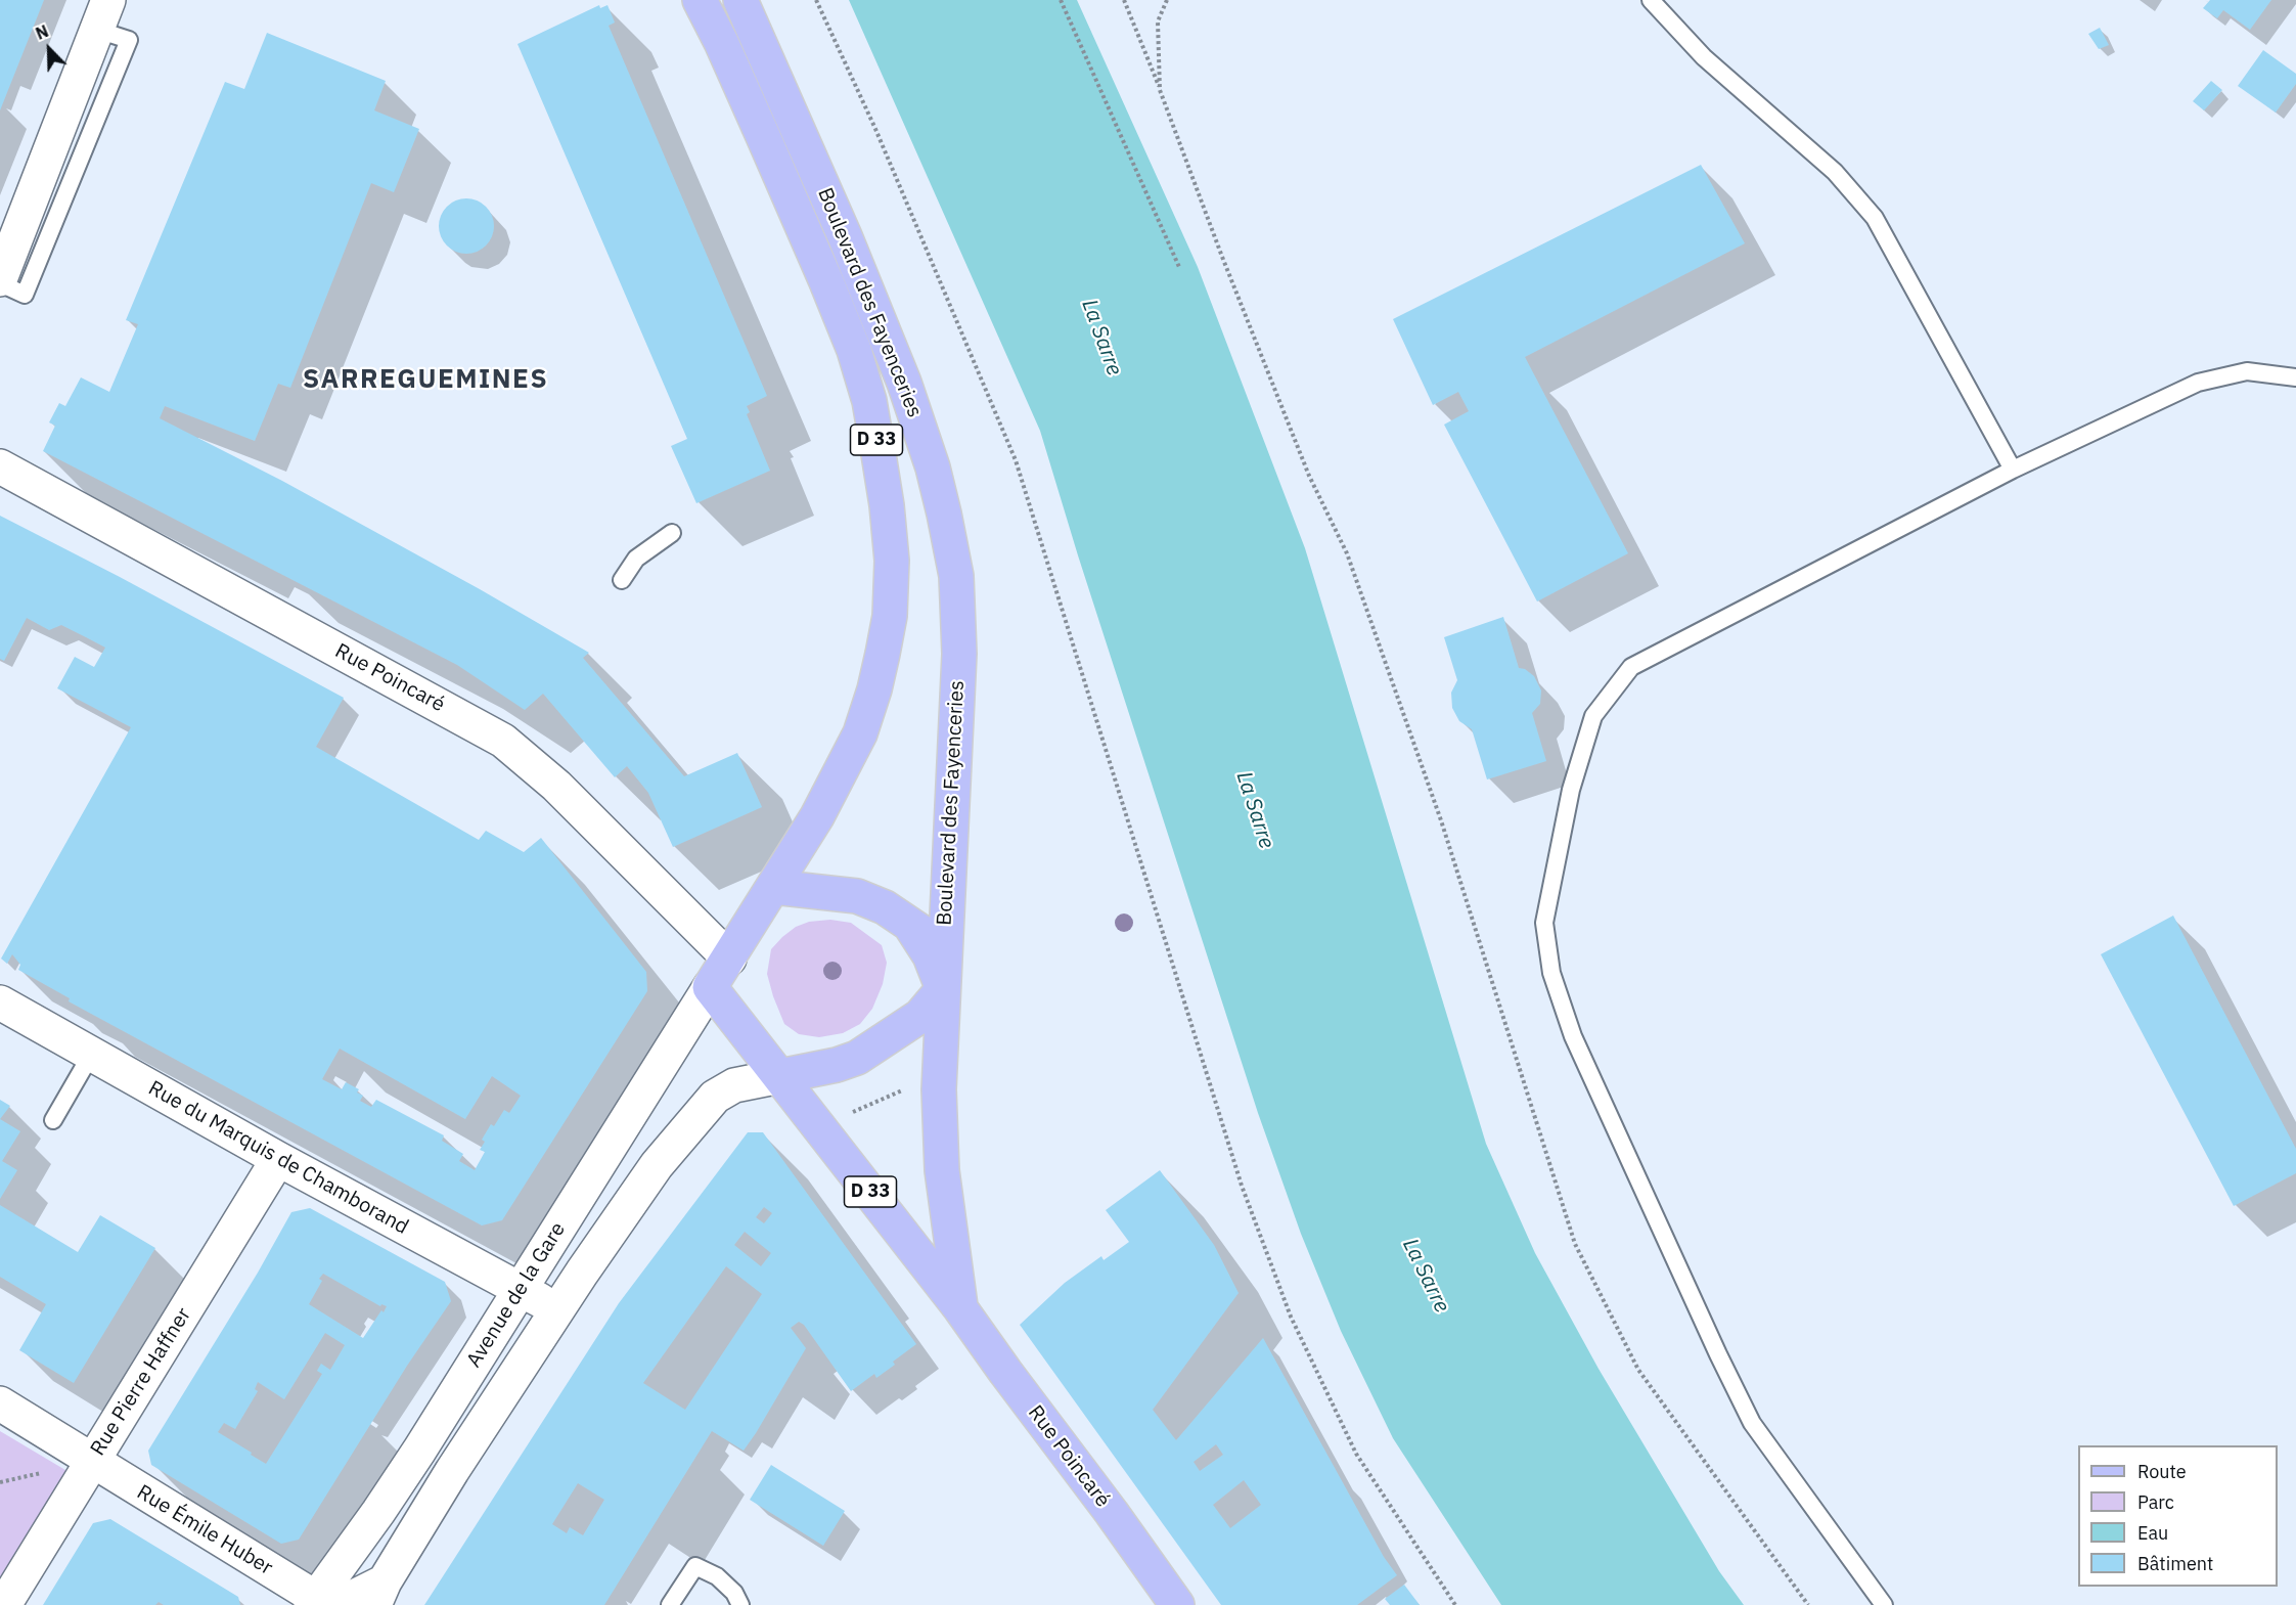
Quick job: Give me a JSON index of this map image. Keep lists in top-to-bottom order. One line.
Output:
{"streets":{"main road":["Boulevard des Fayenceries","D 33","Rue Poincaré"],"street":["Rue du Marquis de Chamborand","Avenue de la Gare","Rue Pierre Haffner","Rue Émile Huber"]},"crossings":[["Boulevard des Fayenceries","D 33"],["Boulevard des Fayenceries","Rue Poincaré"],["Boulevard des Fayenceries","Avenue de la Gare"],["D 33","Rue Poincaré"],["D 33","Avenue de la Gare"],["Rue Poincaré","Avenue de la Gare"],["Rue du Marquis de Chamborand","Avenue de la Gare"],["Rue du Marquis de Chamborand","Rue Pierre Haffner"],["Avenue de la Gare","Rue Émile Huber"],["Rue Pierre Haffner","Rue Émile Huber"]],"districts":["SARREGUEMINES"],"water":["La Sarre"],"legend":["Route","Parc","Eau","Bâtiment"],"north":"top left"}
